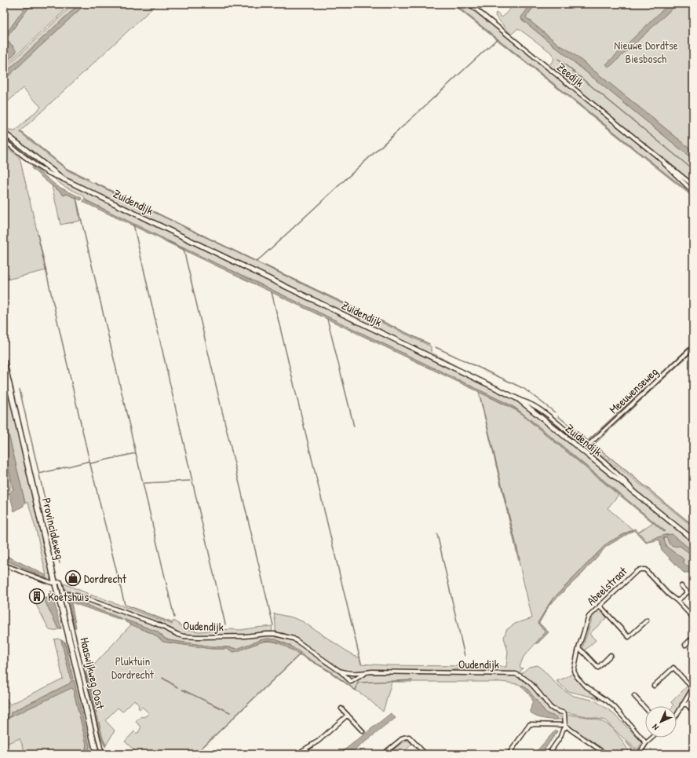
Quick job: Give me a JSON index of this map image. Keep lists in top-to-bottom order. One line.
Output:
{"streets":{"main road":["Provincialeweg"],"street":["Zeedijk","Zuidendijk","Meeuwenseweg","Abeelstraat","Oudendijk","Haaswijkweg Oost"]},"crossings":[["Provincialeweg","Haaswijkweg Oost"],["Oudendijk","Haaswijkweg Oost"]],"parks":["Nieuwe Dordtse Biesbosch","Pluktuin Dordrecht"],"places":{"shop":["Dordrecht"],"building":["Koetshuis"]},"north":"bottom left"}
